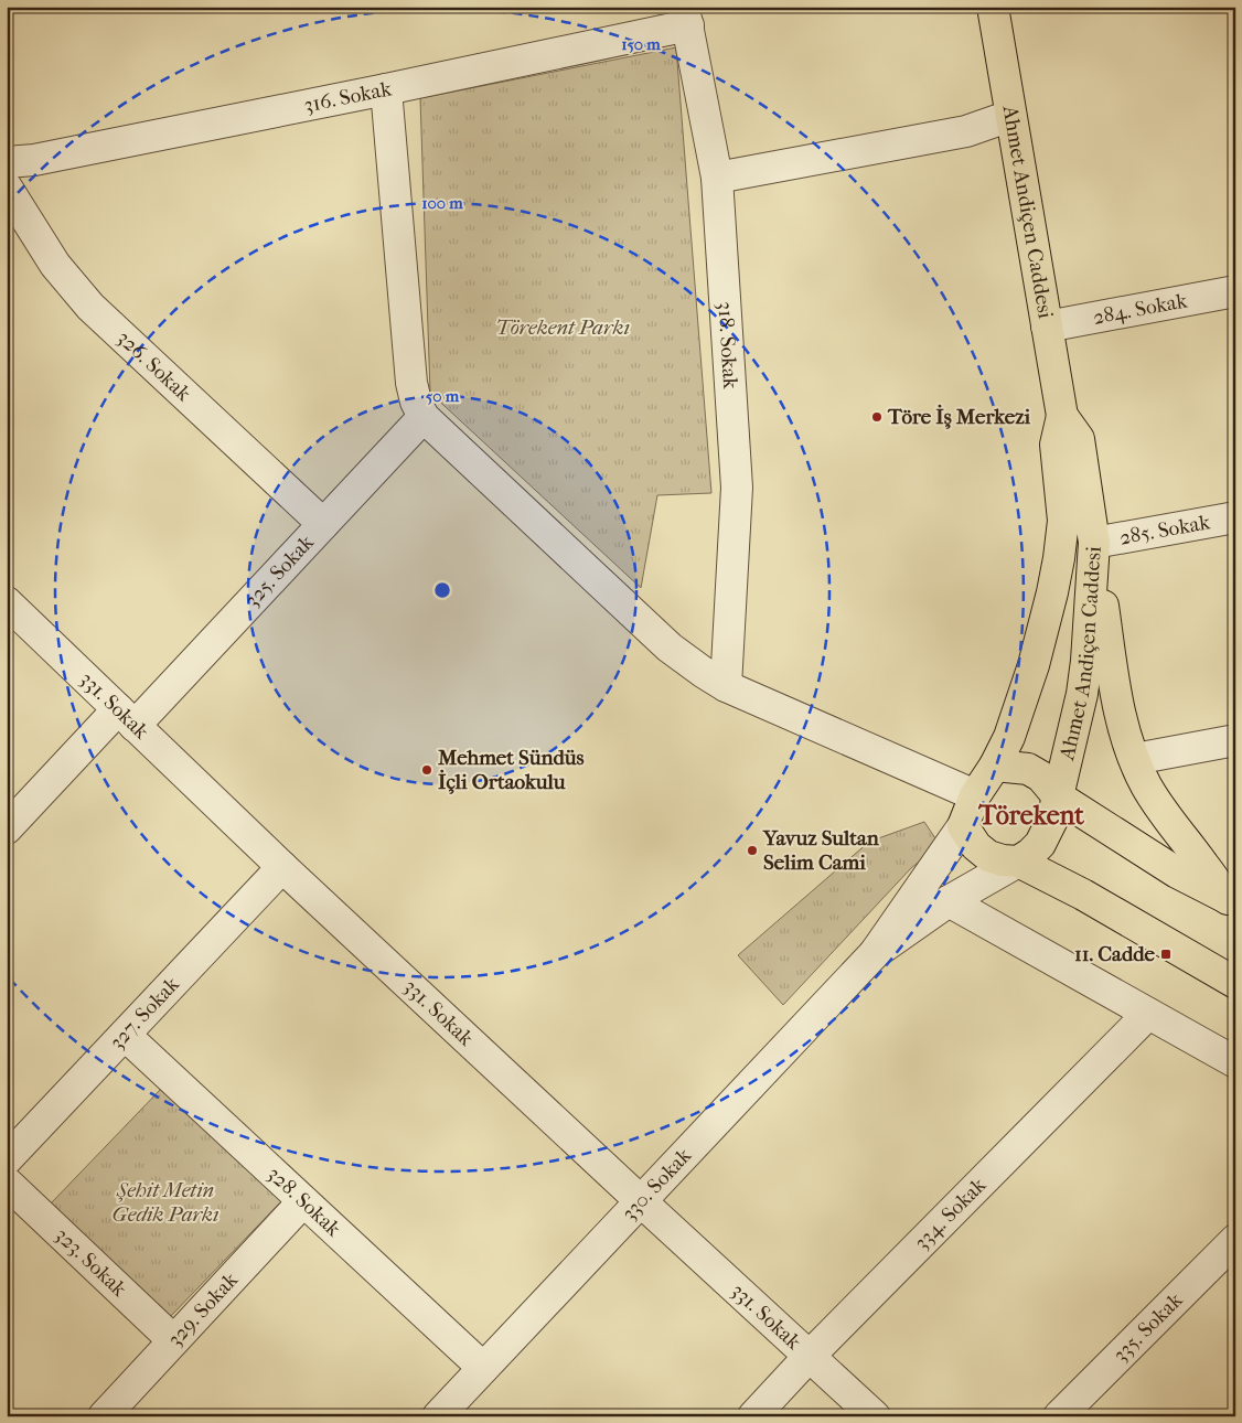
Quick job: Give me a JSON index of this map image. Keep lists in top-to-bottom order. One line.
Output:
{"streets":{"main road":["Ahmet Andiçen Caddesi"],"street":["316. Sokak","284. Sokak","318. Sokak","326. Sokak","285. Sokak","325. Sokak","331. Sokak","327. Sokak","330. Sokak","328. Sokak","334. Sokak","323. Sokak","329. Sokak","335. Sokak"]},"crossings":[["316. Sokak","318. Sokak"],["Ahmet Andiçen Caddesi","284. Sokak"],["Ahmet Andiçen Caddesi","285. Sokak"],["Ahmet Andiçen Caddesi","330. Sokak"],["326. Sokak","325. Sokak"],["325. Sokak","331. Sokak"],["331. Sokak","327. Sokak"],["331. Sokak","330. Sokak"],["331. Sokak","334. Sokak"],["327. Sokak","328. Sokak"],["330. Sokak","328. Sokak"],["328. Sokak","329. Sokak"],["323. Sokak","329. Sokak"]],"districts":["Törekent"],"parks":["Törekent Parkı","Şehit Metin Gedik Parkı"],"places":{"other":["Töre İş Merkezi","Mehmet Sündüs İçli Ortaokulu","Yavuz Sultan Selim Cami"],"transit":["11. Cadde"]},"rings":["150 m","100 m","50 m"]}
